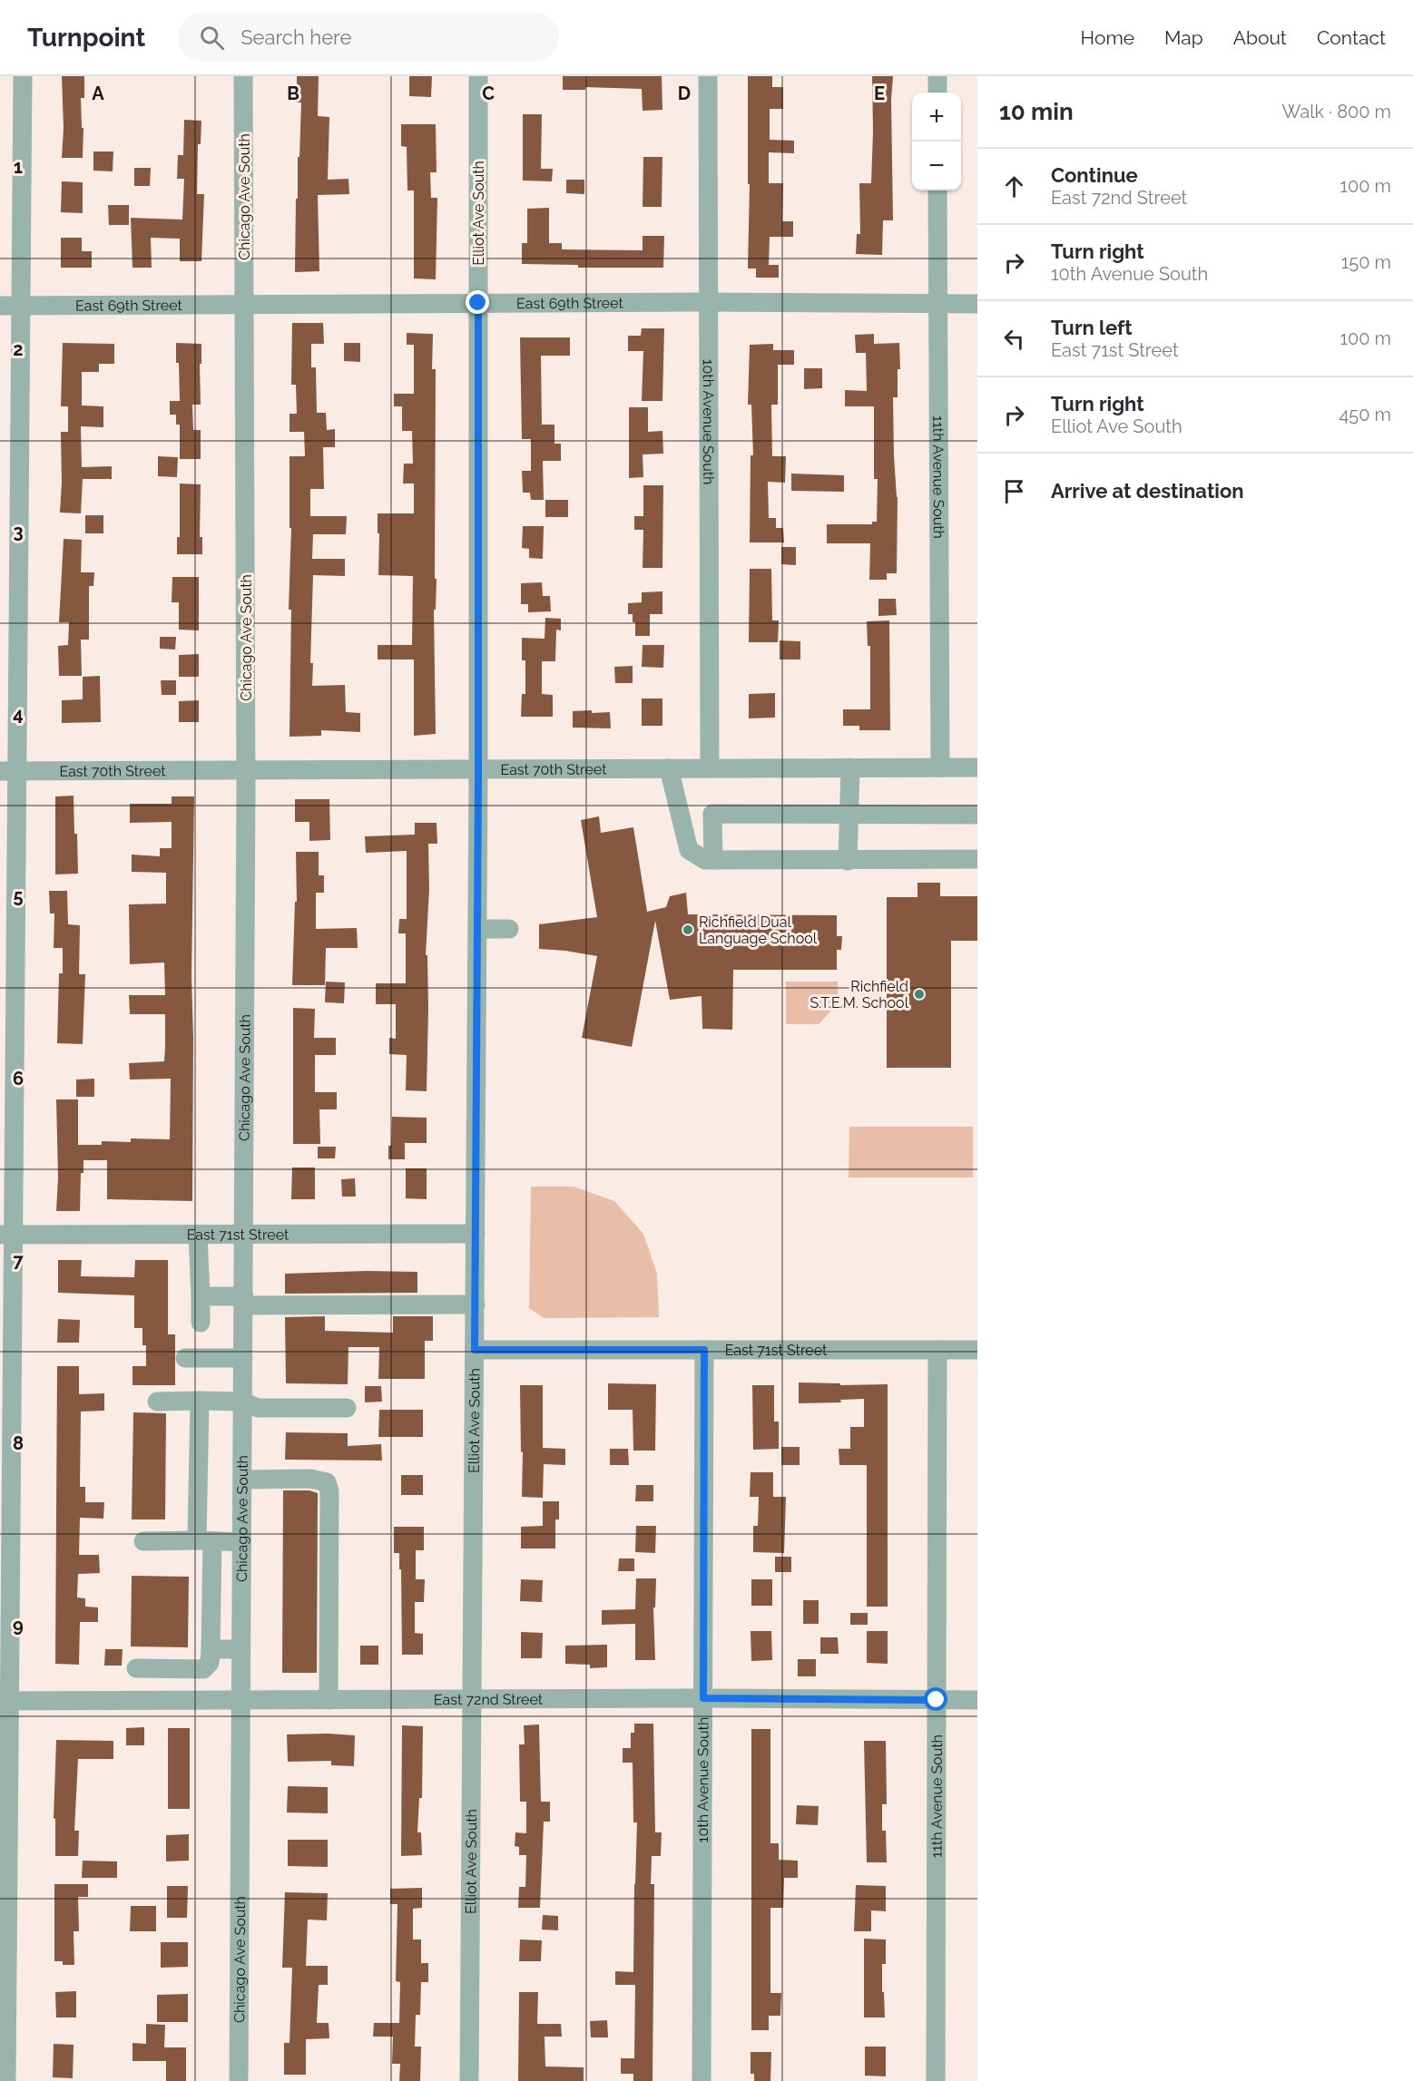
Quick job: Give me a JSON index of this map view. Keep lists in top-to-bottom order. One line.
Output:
{"streets":{"street":["Chicago Ave South","Elliot Ave South","East 69th Street","10th Avenue South","11th Avenue South","East 70th Street","East 71st Street","East 72nd Street"]},"crossings":[["Chicago Ave South","East 69th Street"],["Chicago Ave South","East 70th Street"],["Chicago Ave South","East 71st Street"],["Chicago Ave South","East 72nd Street"],["Elliot Ave South","East 69th Street"],["Elliot Ave South","East 70th Street"],["Elliot Ave South","East 71st Street"],["Elliot Ave South","East 72nd Street"],["East 69th Street","10th Avenue South"],["East 69th Street","11th Avenue South"],["10th Avenue South","East 70th Street"],["10th Avenue South","East 71st Street"],["10th Avenue South","East 72nd Street"],["11th Avenue South","East 70th Street"],["11th Avenue South","East 71st Street"],["11th Avenue South","East 72nd Street"]],"places":["Richfield Dual Language School","Richfield S.T.E.M. School"],"page":{"header":"Turnpoint","search":"Search here","nav":["Home","Map","About","Contact"],"heading":["10 min","Walk · 800 m"],"map_buttons":["+","−"],"list":[["Continue","East 72nd Street","100 m"],["Turn right","10th Avenue South","150 m"],["Turn left","East 71st Street","100 m"],["Turn right","Elliot Ave South","450 m"],"Arrive at destination"]},"grid":{"columns":["A","B","C","D","E"],"rows":["1","2","3","4","5","6","7","8","9"]}}
